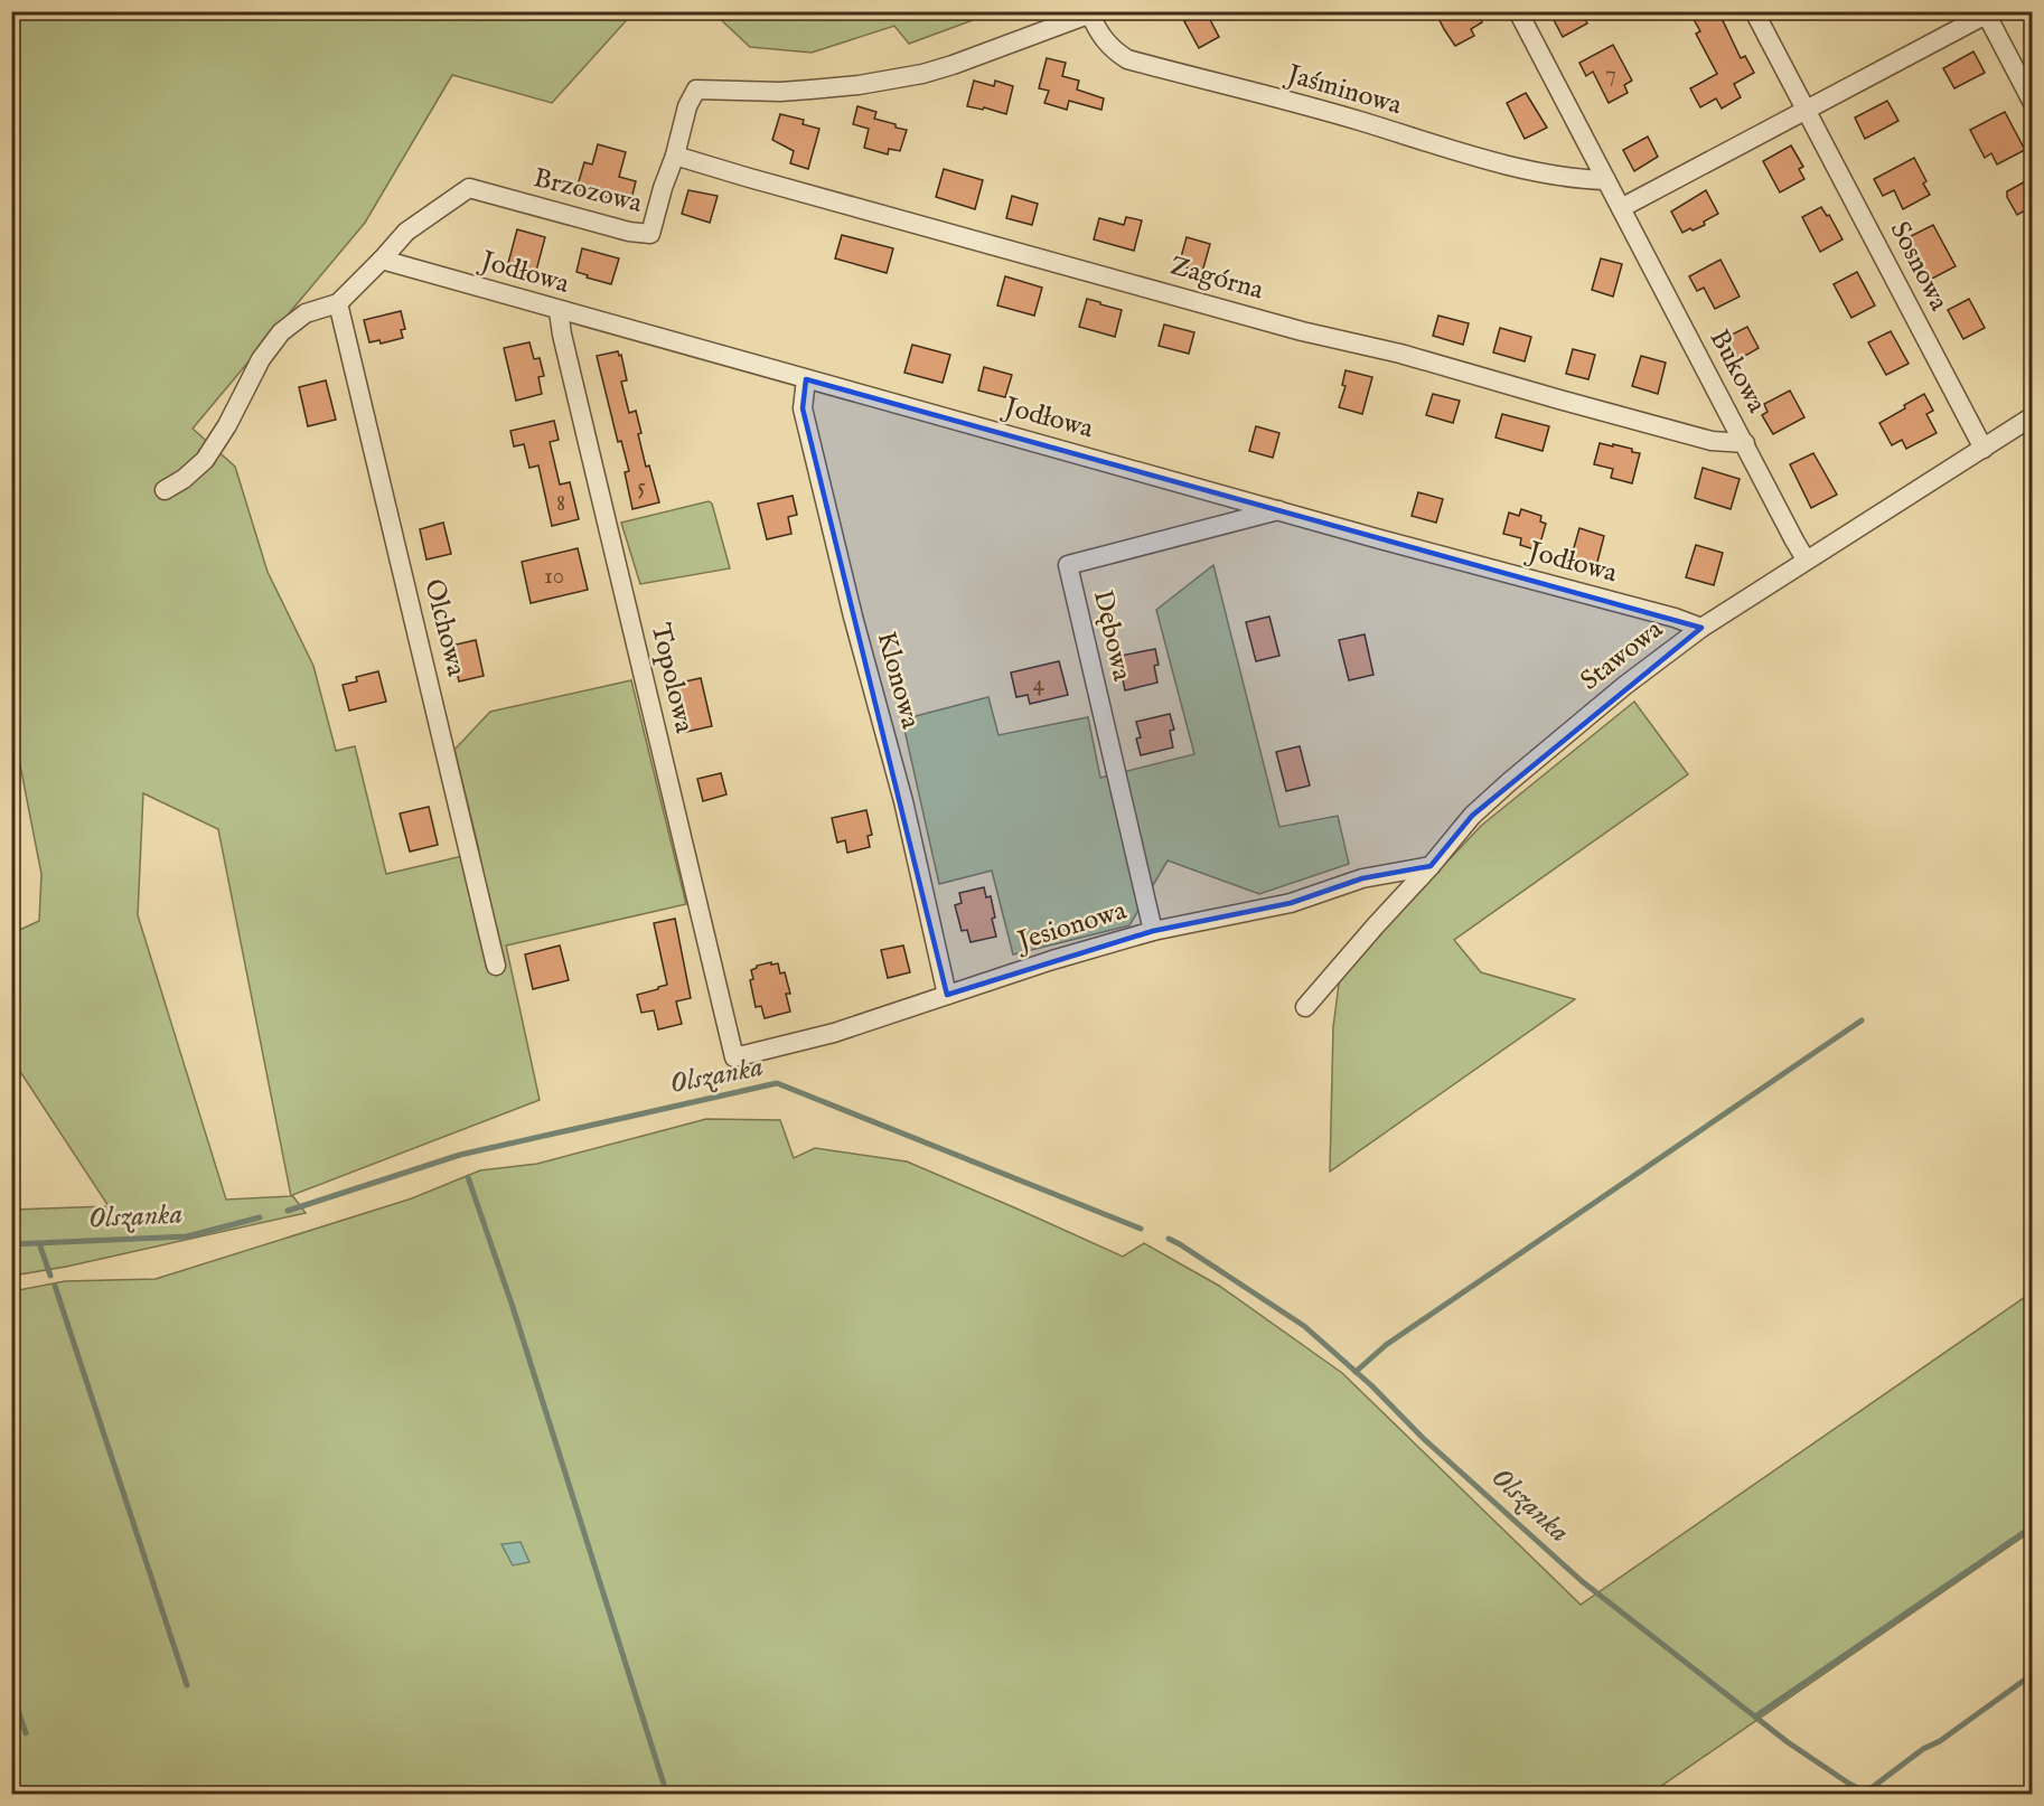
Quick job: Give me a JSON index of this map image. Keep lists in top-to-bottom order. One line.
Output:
{"streets":{"street":["Jaśminowa","Brzozowa","Sosnowa","Jodłowa","Zagórna","Bukowa","Olchowa","Dębowa","Stawowa","Topolowa","Klonowa","Jesionowa"]},"crossings":[["Jaśminowa","Brzozowa"],["Jaśminowa","Bukowa"],["Brzozowa","Jodłowa"],["Brzozowa","Zagórna"],["Brzozowa","Olchowa"],["Sosnowa","Stawowa"],["Jodłowa","Dębowa"],["Jodłowa","Stawowa"],["Jodłowa","Topolowa"],["Jodłowa","Klonowa"],["Zagórna","Bukowa"],["Bukowa","Stawowa"],["Dębowa","Jesionowa"],["Stawowa","Jesionowa"],["Topolowa","Jesionowa"],["Klonowa","Jesionowa"]],"water":["Olszanka"],"house_numbers":["7","5","8","10","4"]}
